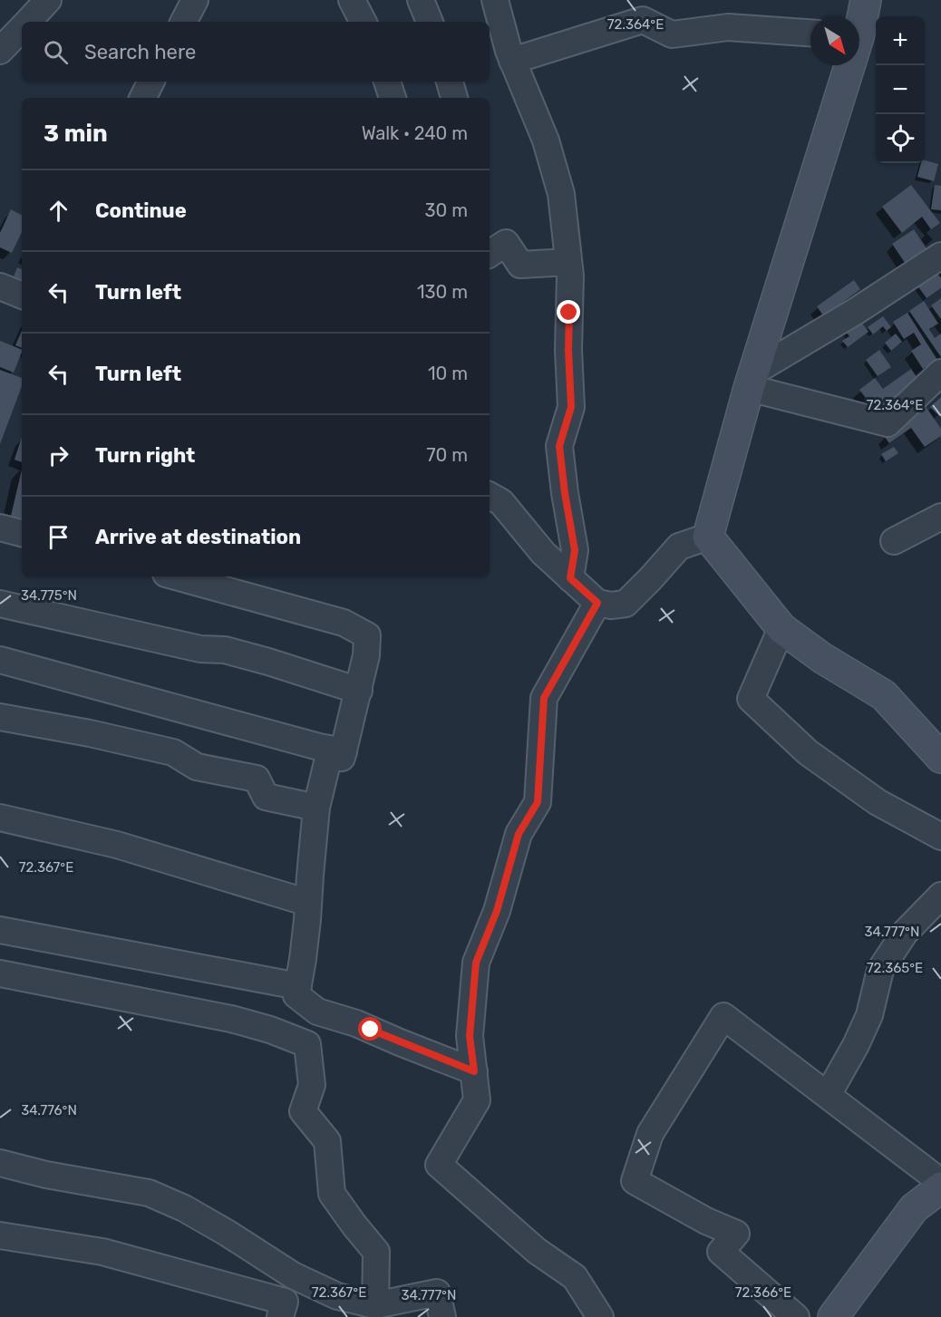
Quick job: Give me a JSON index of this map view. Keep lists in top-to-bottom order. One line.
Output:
{"north":"bottom right","page":{"map_buttons":["+","−"],"search":"Search here","heading":["3 min","Walk · 240 m"],"list":[["Continue","30 m"],["Turn left","130 m"],["Turn left","10 m"],["Turn right","70 m"],"Arrive at destination"]},"coordinates":["72.364°E","34.775°N","72.367°E","34.777°N","72.365°E","34.776°N","72.366°E"]}
